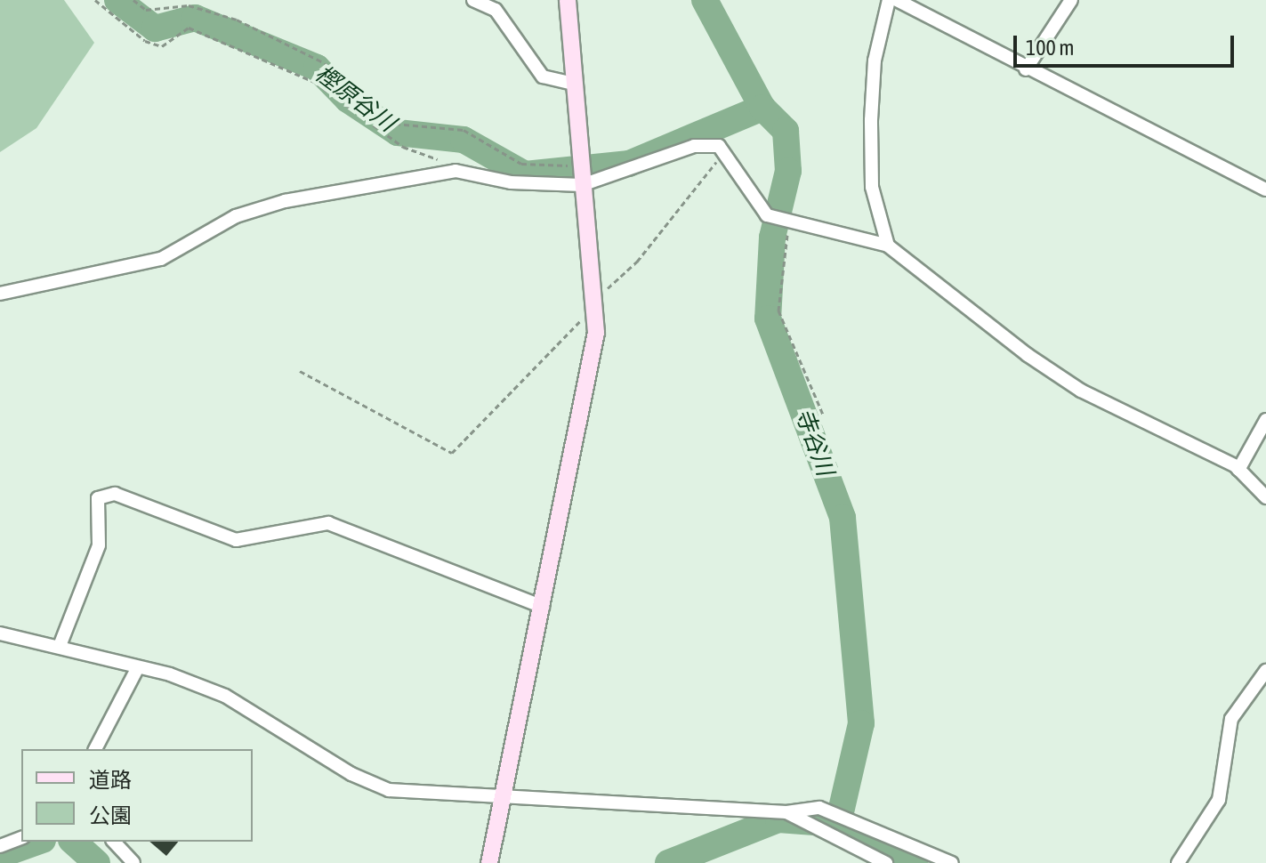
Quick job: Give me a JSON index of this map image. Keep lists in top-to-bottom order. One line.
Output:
{"water":["樫原谷川","寺谷川"],"legend":["道路","公園"],"scale_bar":"100 m"}
